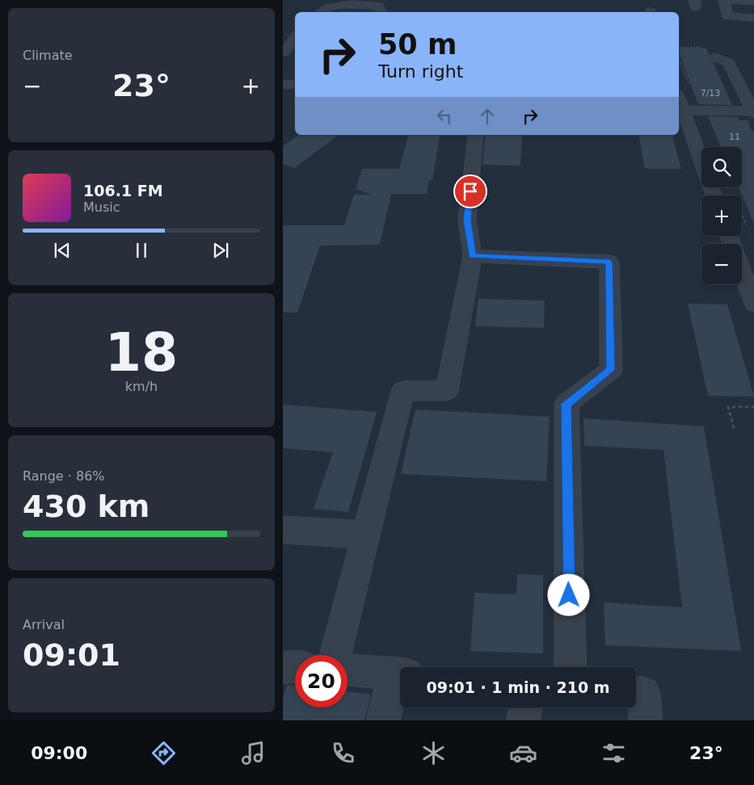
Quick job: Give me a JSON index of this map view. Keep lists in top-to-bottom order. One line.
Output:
{"house_numbers":["7/13","11"],"page":{"tile":["Climate",["18","km/h"],["Range · 86%","430 km"],["Arrival","09:01"]],"turn":["50 m","Turn right"],"heat":["−","23°","+"],"map_buttons":["+","−"],"song":["106.1 FM","Music"],"limit":"20","trip":"09:01 · 1 min · 210 m","tabs":["09:00","23°"]}}
